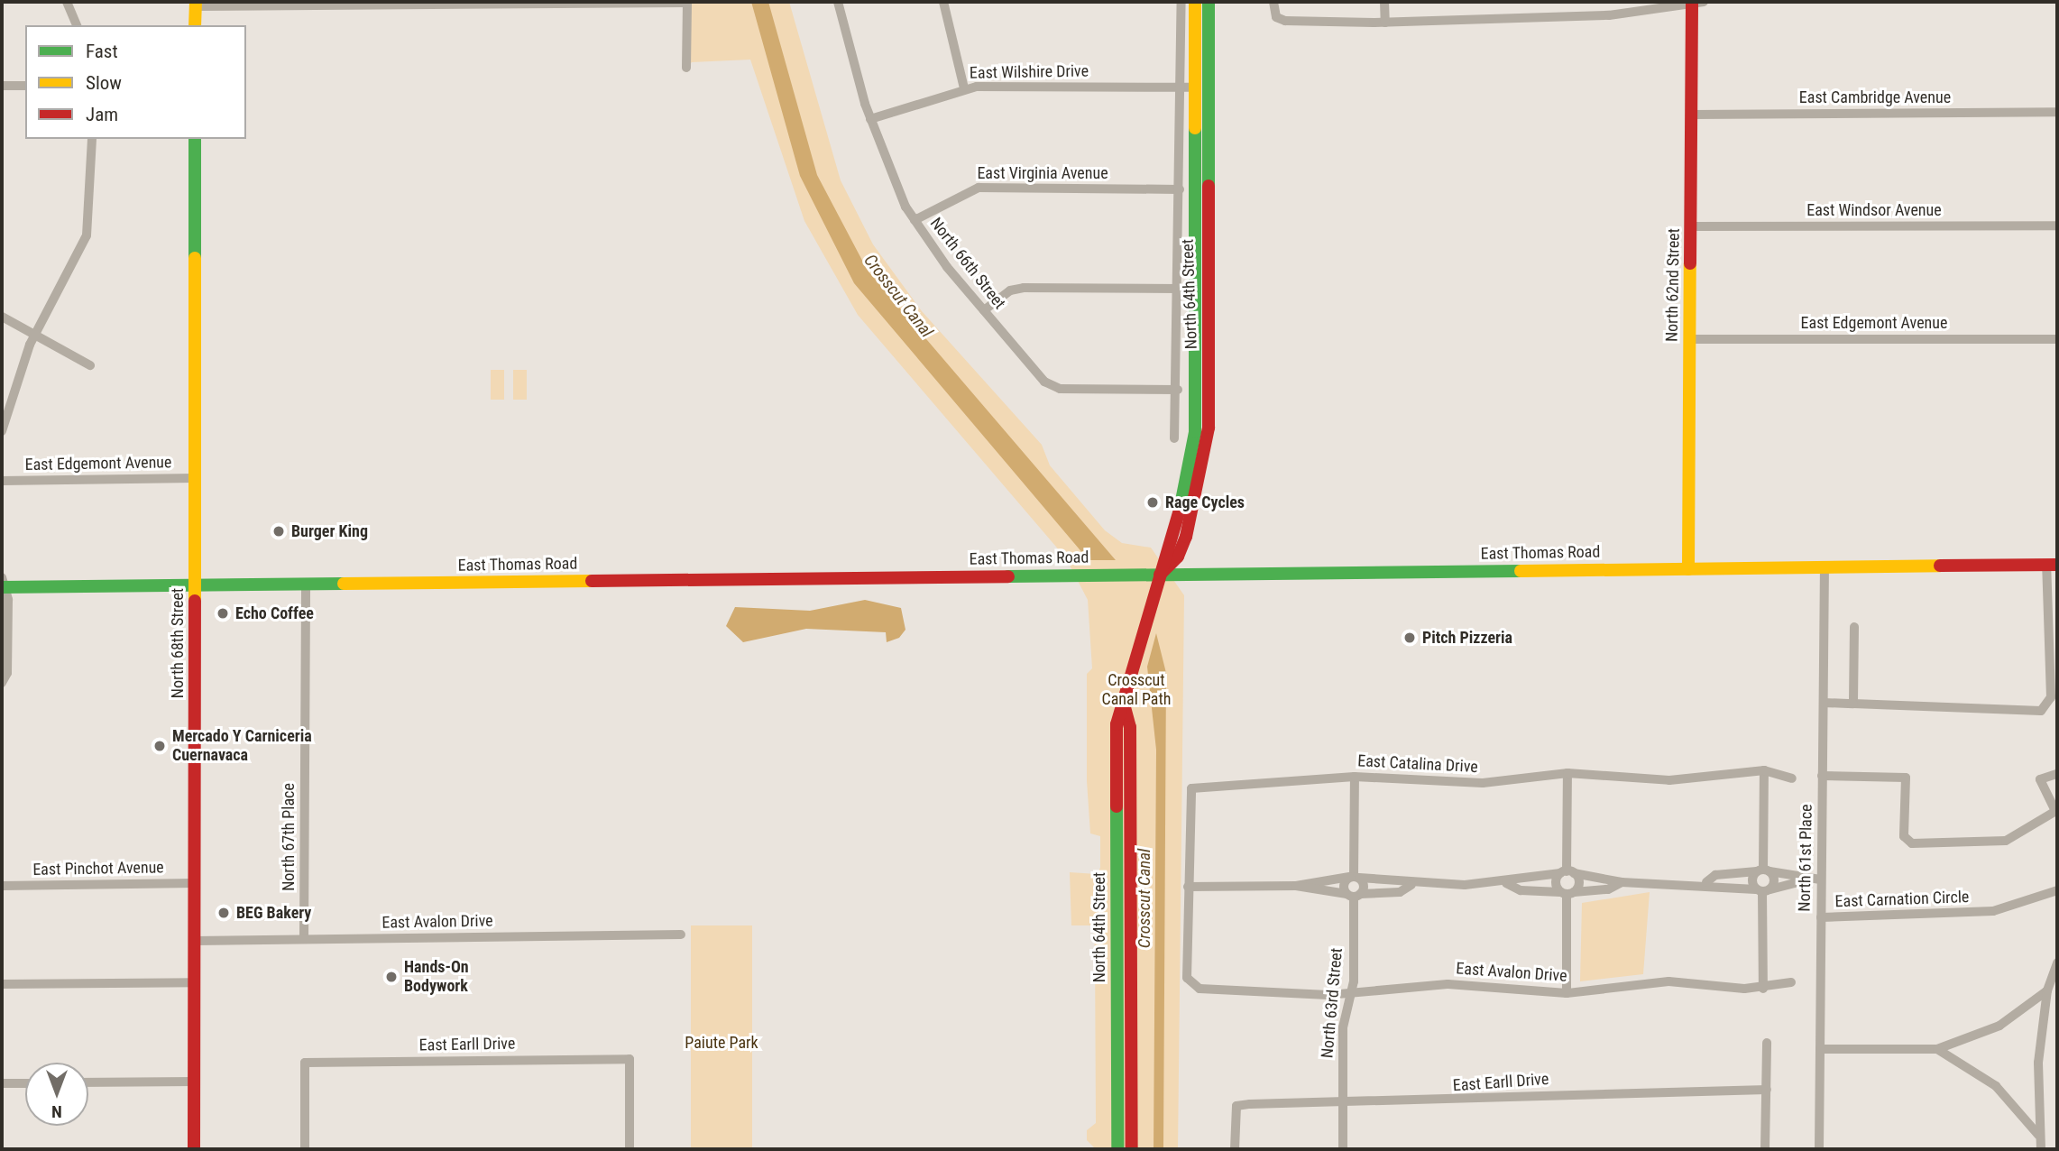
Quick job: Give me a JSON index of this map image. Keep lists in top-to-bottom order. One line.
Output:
{"streets":{"main road":["North 62nd Street","North 64th Street","East Thomas Road","North 68th Street"],"street":["East Wilshire Drive","East Cambridge Avenue","East Virginia Avenue","East Windsor Avenue","North 66th Street","East Edgemont Avenue","East Catalina Drive","North 67th Place","North 61st Place","East Pinchot Avenue","East Carnation Circle","East Avalon Drive","North 63rd Street","East Earll Drive"]},"crossings":[["East Wilshire Drive","North 66th Street"],["East Wilshire Drive","North 64th Street"],["East Cambridge Avenue","North 62nd Street"],["East Virginia Avenue","North 66th Street"],["East Virginia Avenue","North 64th Street"],["East Windsor Avenue","North 62nd Street"],["North 66th Street","North 64th Street"],["North 62nd Street","East Edgemont Avenue"],["North 62nd Street","East Thomas Road"],["North 64th Street","East Thomas Road"],["East Edgemont Avenue","North 68th Street"],["East Thomas Road","North 68th Street"],["East Thomas Road","North 67th Place"],["East Thomas Road","North 61st Place"],["North 68th Street","East Pinchot Avenue"],["North 68th Street","East Avalon Drive"],["East Catalina Drive","East Avalon Drive"],["North 67th Place","East Avalon Drive"],["North 61st Place","East Carnation Circle"],["East Avalon Drive","North 63rd Street"],["North 63rd Street","East Earll Drive"]],"water":["Crosscut Canal"],"parks":["Crosscut Canal Path","Paiute Park"],"places":["Rage Cycles","Burger King","Echo Coffee","Pitch Pizzeria","Mercado Y Carniceria Cuernavaca","BEG Bakery","Hands-On Bodywork"],"legend":["Fast","Slow","Jam"],"north":"bottom"}
